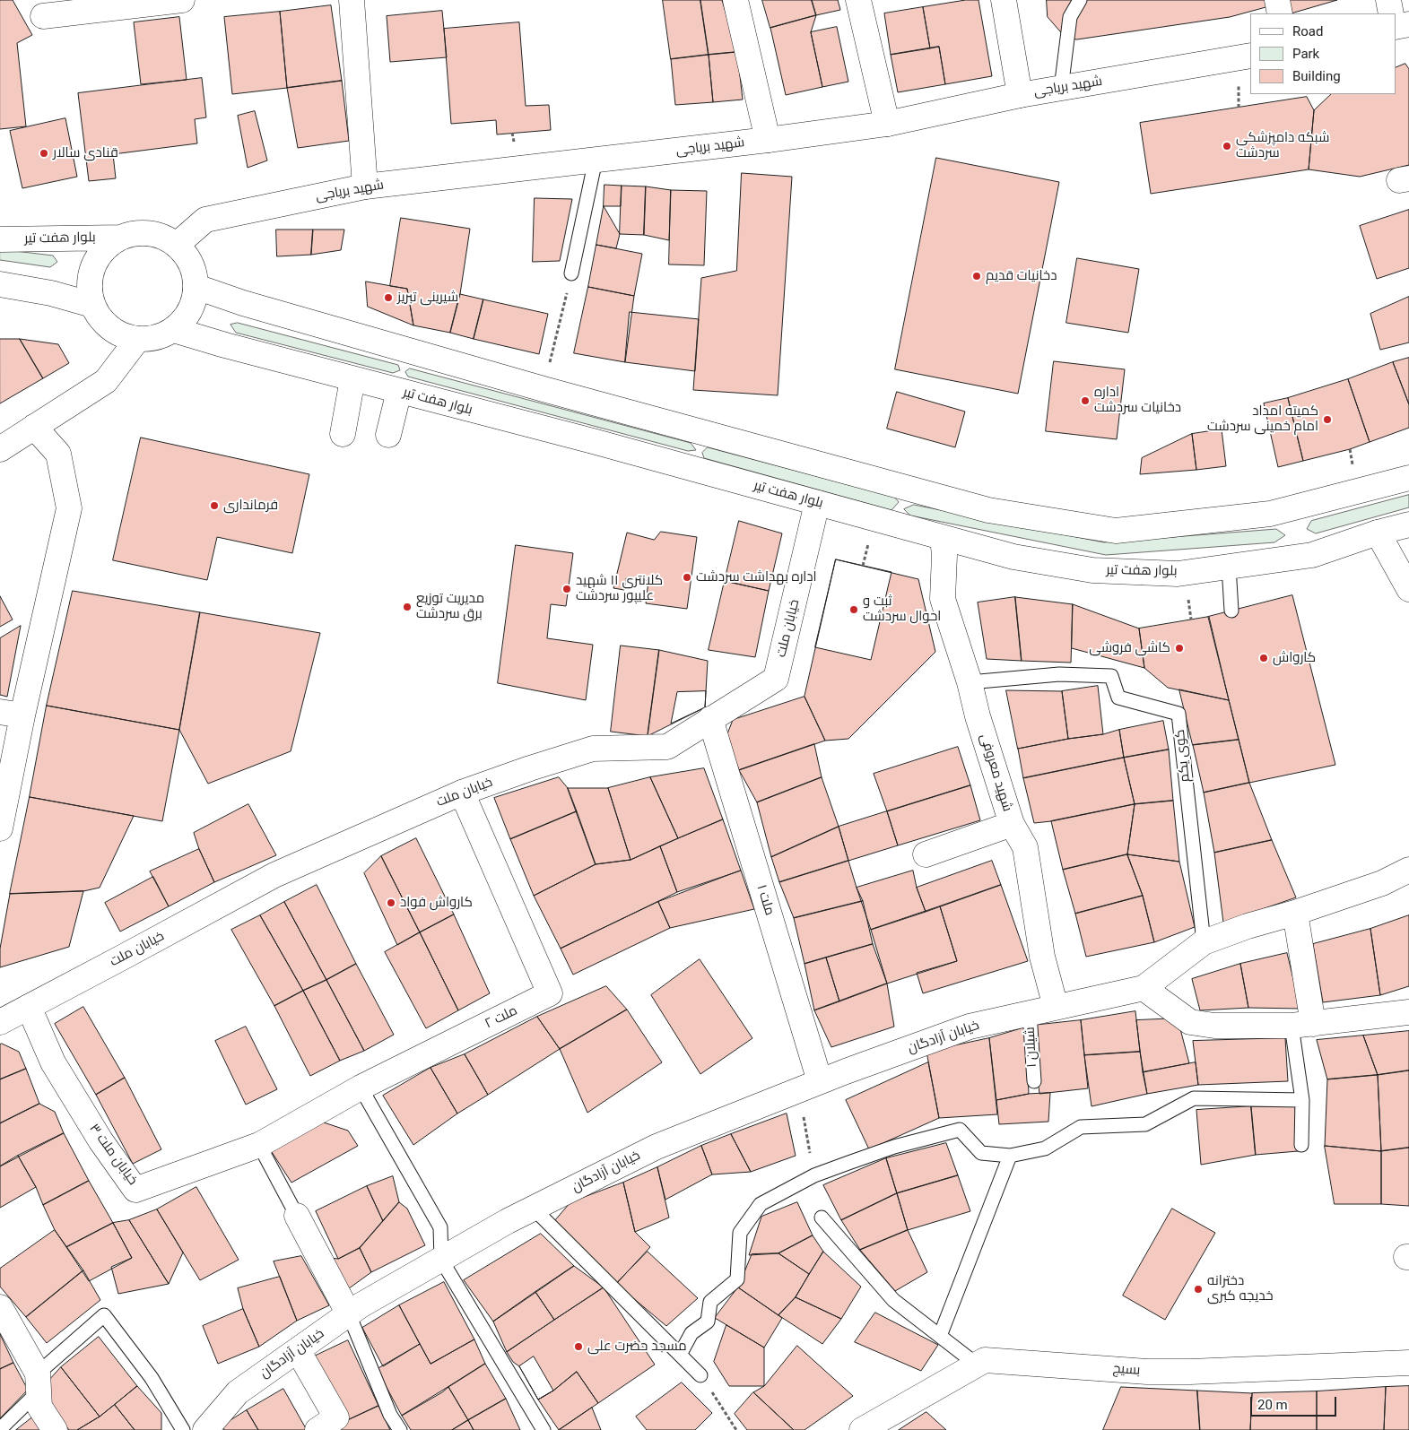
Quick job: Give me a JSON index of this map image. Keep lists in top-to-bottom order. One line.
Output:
{"streets":{"street":["شهید بریاجی","بلوار هفت تیر","خیابان ملت","شهید معروفی","ملت ۱","ملت ۲","خیابان آزادگان","خیابان ملت ۳","بسیج"],"lane":["کوی یکم","شیلان ۱"]},"crossings":[["شهید بریاجی","بلوار هفت تیر"],["بلوار هفت تیر","خیابان ملت"],["بلوار هفت تیر","شهید معروفی"],["خیابان ملت","ملت ۱"],["خیابان ملت","ملت ۲"],["خیابان ملت","خیابان ملت ۳"],["کوی یکم","شهید معروفی"],["شهید معروفی","خیابان آزادگان"],["ملت ۱","خیابان آزادگان"],["ملت ۲","خیابان ملت ۳"],["خیابان آزادگان","شیلان ۱"]],"places":["شبکه دامپزشکی سردشت","قنادی سالار","دخانیات قدیم","شیرینی تبریز","اداره دخانیات سردشت","کمیته امداد امام خمینی سردشت","فرمانداری","اداره بهداشت سردشت","کلانتری ۱۱ شهید علیپور سردشت","مدیریت توزیع برق سردشت","ثبت و احوال سردشت","کاشی فروشی","کارواش","کارواش فواد","دخترانه خدیجه کبری","مسجد حضرت علی"],"legend":["Road","Park","Building"],"scale_bar":"20 m"}
